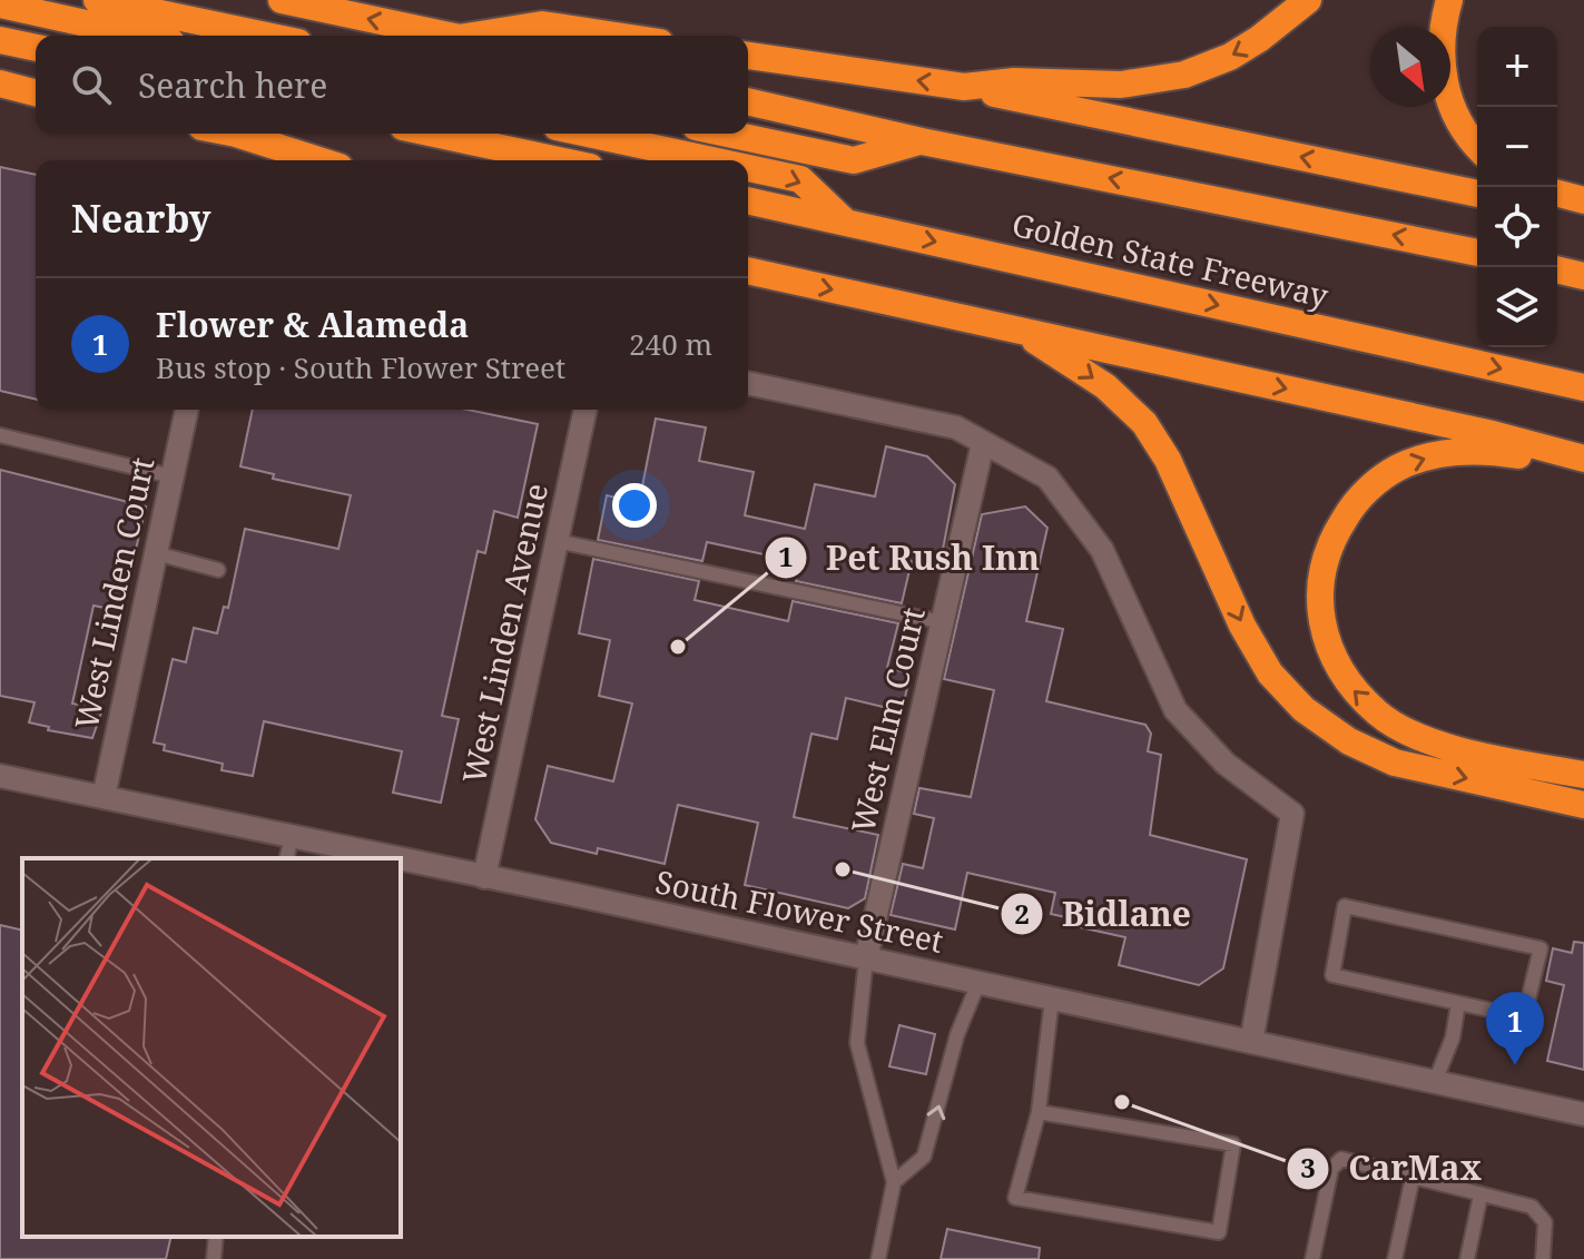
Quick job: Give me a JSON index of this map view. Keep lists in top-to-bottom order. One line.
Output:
{"streets":{"highway":["Golden State Freeway"],"street":["West Linden Court","West Linden Avenue","West Elm Court","South Flower Street"]},"crossings":[["West Linden Court","South Flower Street"],["West Linden Avenue","South Flower Street"],["West Elm Court","South Flower Street"]],"places":["Pet Rush Inn","Bidlane","CarMax"],"north":"bottom right","page":{"map_buttons":["+","−"],"search":"Search here","heading":"Nearby","list":[{"mark":"1","name":"Flower & Alameda","note":"Bus stop · South Flower Street","value":"240 m"}],"pins":"1"}}
